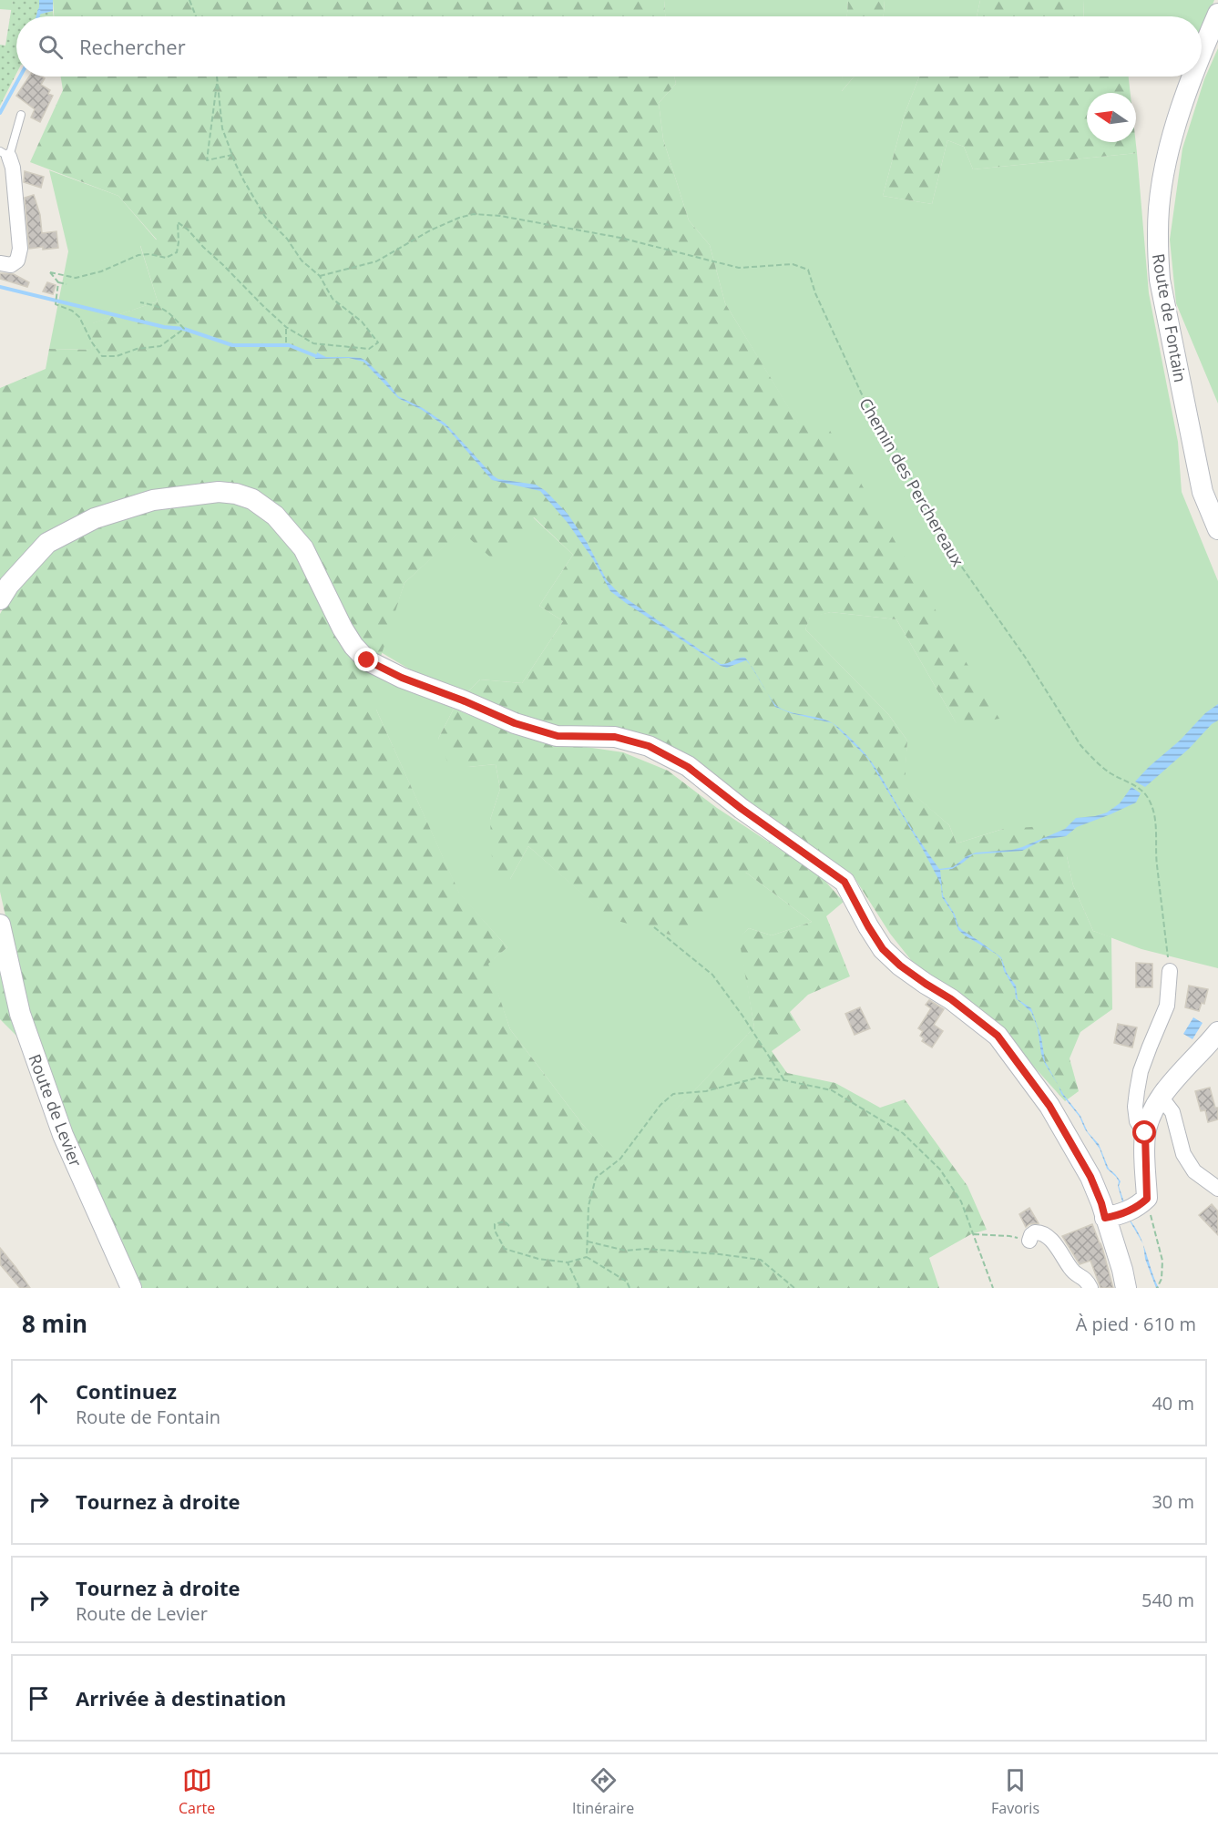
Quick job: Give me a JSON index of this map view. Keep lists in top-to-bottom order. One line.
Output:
{"streets":{"street":["Route de Fontain","Route de Levier"],"path":["Chemin des Perchereaux"]},"north":"left","page":{"search":"Rechercher","heading":["8 min","À pied · 610 m"],"list":[["Continuez","Route de Fontain","40 m"],["Tournez à droite","30 m"],["Tournez à droite","Route de Levier","540 m"],"Arrivée à destination"],"nav":["Carte","Itinéraire","Favoris"]}}
